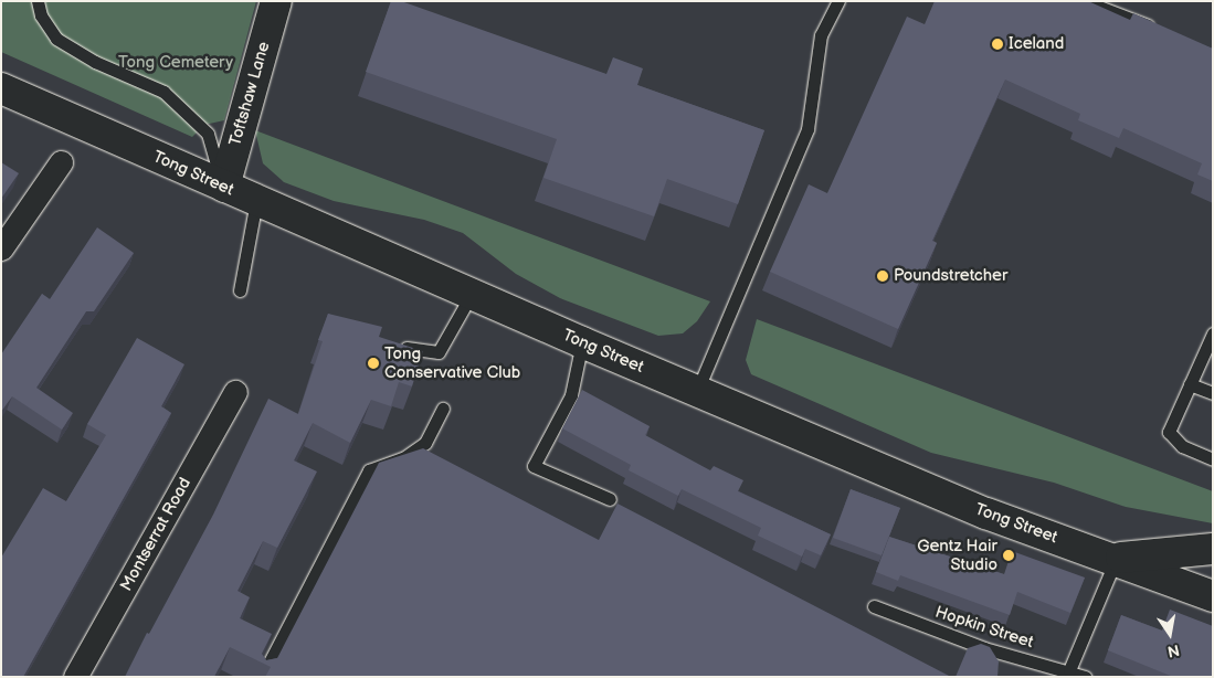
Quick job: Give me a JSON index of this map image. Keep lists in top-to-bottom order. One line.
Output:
{"streets":{"main road":["Toftshaw Lane","Tong Street"],"street":["Montserrat Road"],"lane":["Hopkin Street"]},"crossings":[["Toftshaw Lane","Tong Street"]],"parks":["Tong Cemetery"],"places":["Iceland","Poundstretcher","Tong Conservative Club","Gentz Hair Studio"],"north":"bottom"}
